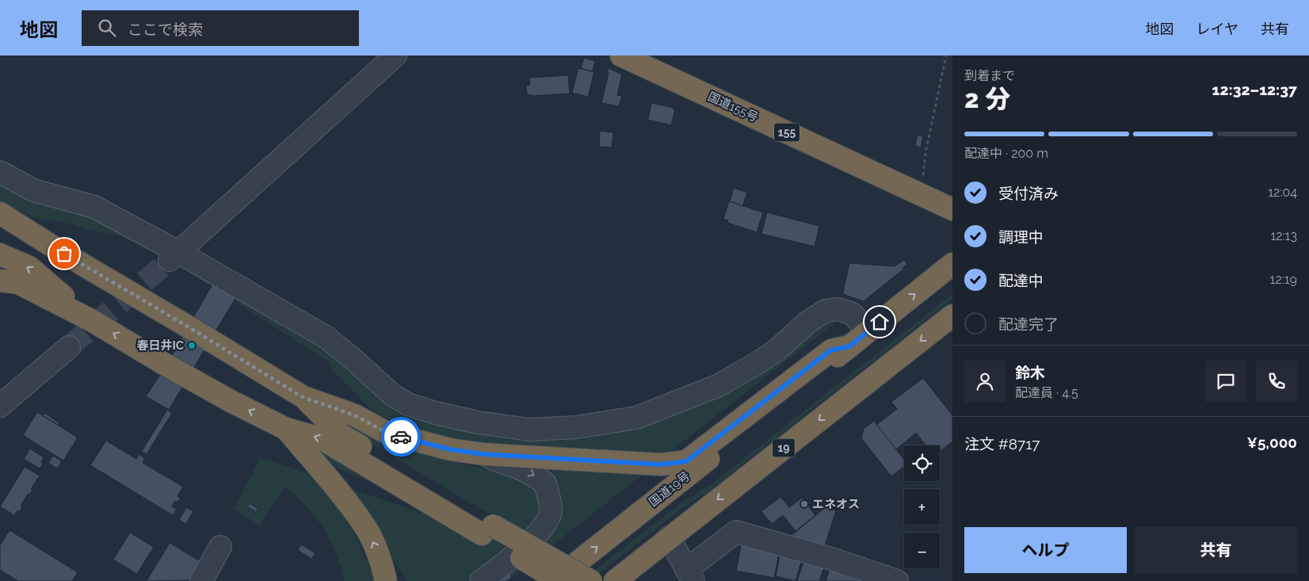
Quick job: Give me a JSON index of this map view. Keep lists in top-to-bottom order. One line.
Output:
{"streets":{"highway":["国道155号","155","19","国道19号"]},"places":["春日井IC","エネオス"],"page":{"header":"地図","search":"ここで検索","nav":["地図","レイヤ","共有"],"heading":["2 分","到着まで","12:32–12:37"],"panel":["鈴木","配達員 · 4.5","注文 #8717","¥5,000"],"bar":"配達中 · 200 m","list":[["受付済み","12:04"],["調理中","12:13"],["配達中","12:19"],"配達完了"],"map_buttons":["+","−"],"buttons":["ヘルプ","共有"]}}
